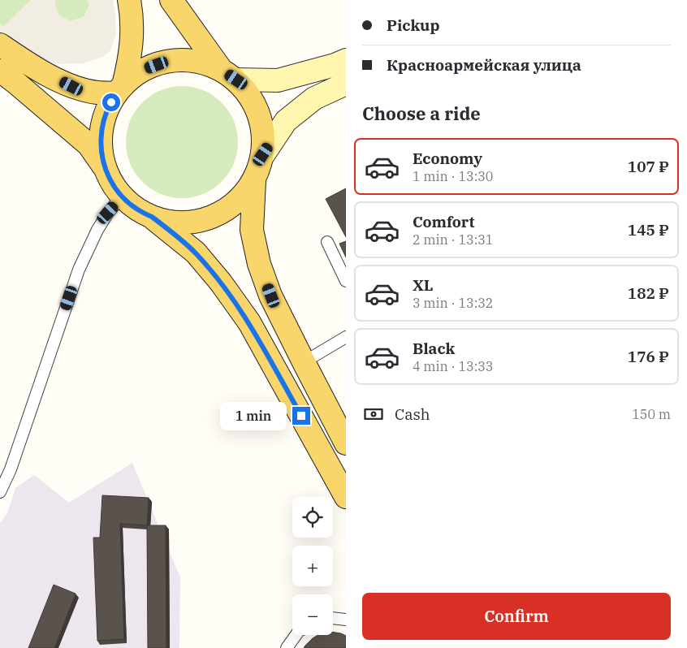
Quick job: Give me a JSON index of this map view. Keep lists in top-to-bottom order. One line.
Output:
{"page":{"banner":["Pickup","Красноармейская улица"],"heading":"Choose a ride","list":[{"name":"Economy","note":"1 min · 13:30","value":"107 ₽"},{"name":"Comfort","note":"2 min · 13:31","value":"145 ₽"},{"name":"XL","note":"3 min · 13:32","value":"182 ₽"},{"name":"Black","note":"4 min · 13:33","value":"176 ₽"}],"pay":["Cash","150 m"],"bubble":"1 min","map_buttons":["+","−"],"buttons":"Confirm"}}
